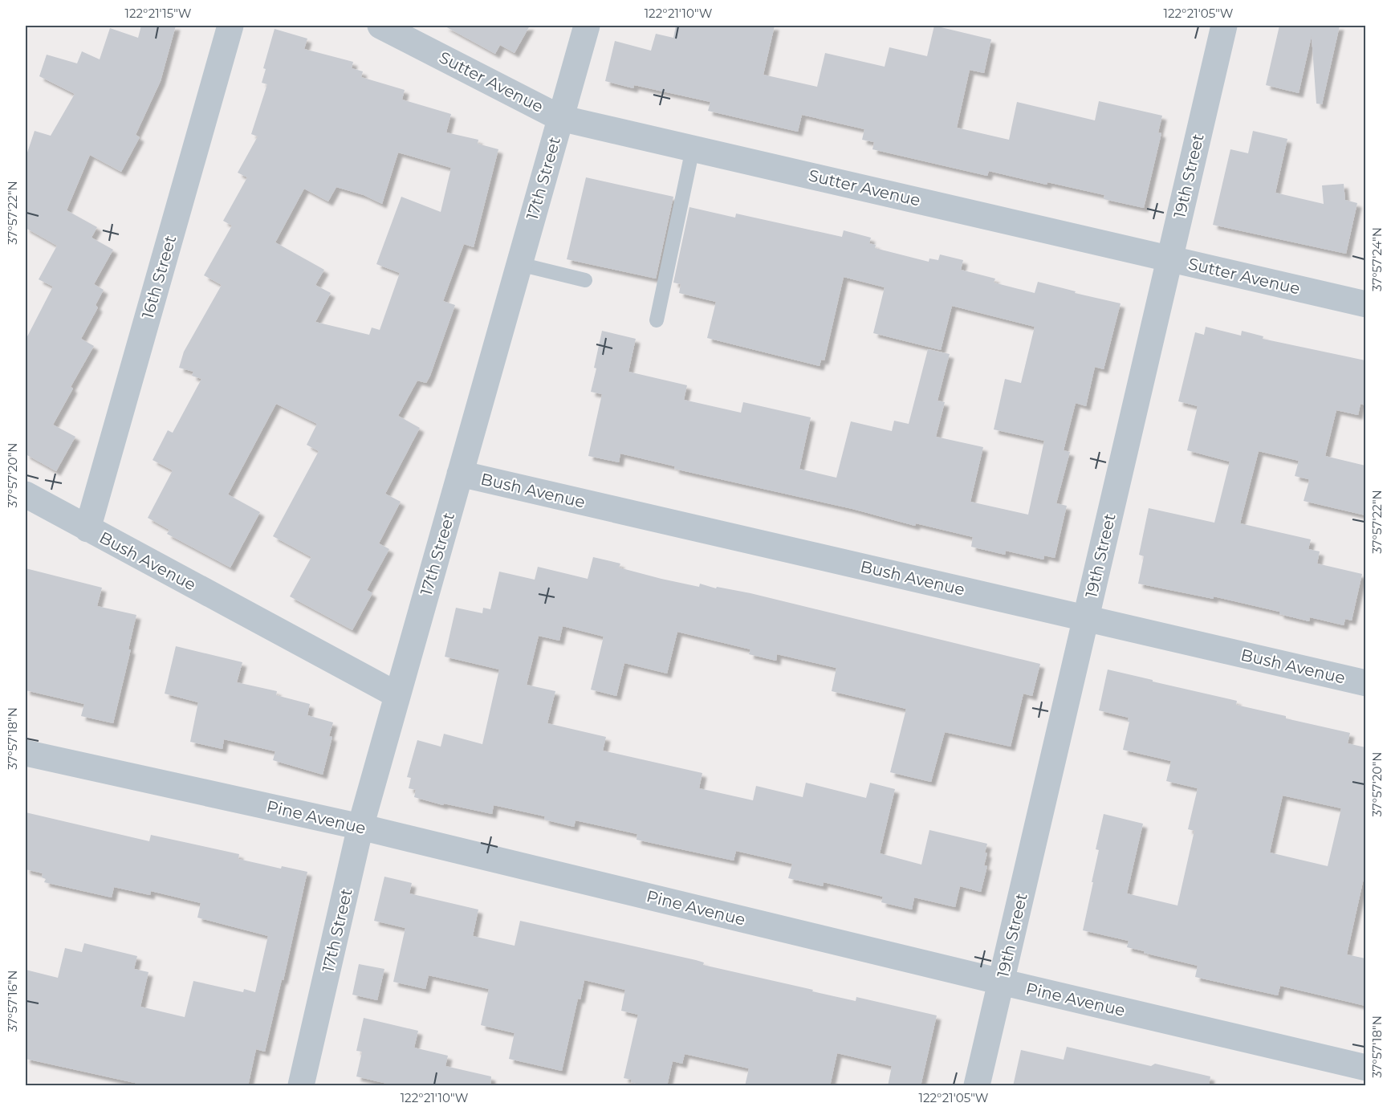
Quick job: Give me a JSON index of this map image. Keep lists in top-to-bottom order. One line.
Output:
{"streets":{"street":["Sutter Avenue","19th Street","17th Street","16th Street","Bush Avenue","Pine Avenue"]},"crossings":[["Sutter Avenue","19th Street"],["Sutter Avenue","17th Street"],["19th Street","Bush Avenue"],["19th Street","Pine Avenue"],["17th Street","Bush Avenue"],["17th Street","Pine Avenue"],["16th Street","Bush Avenue"]],"coordinates":["122°21'15\"W","122°21'10\"W","122°21'05\"W","37°57'22\"N","37°57'24\"N","37°57'20\"N","37°57'18\"N","37°57'16\"N"]}
